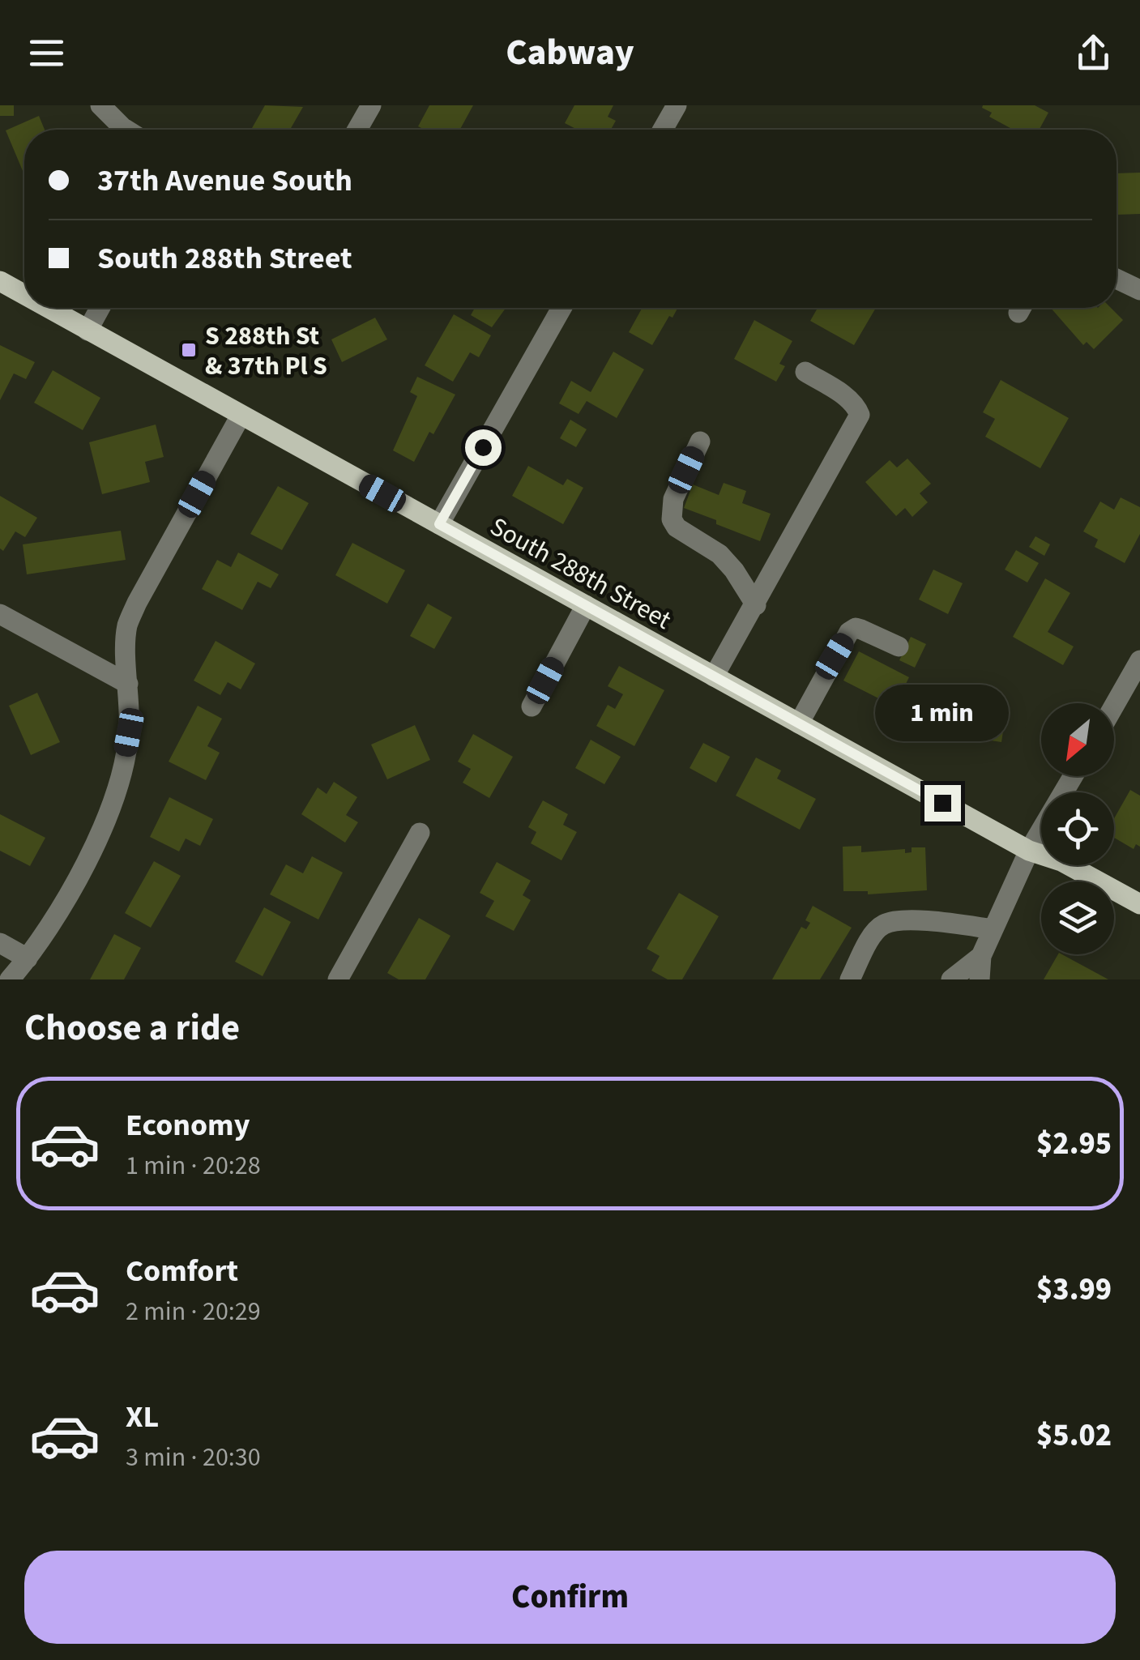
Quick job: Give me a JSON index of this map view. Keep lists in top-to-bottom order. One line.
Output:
{"streets":{"main road":["South 288th Street"]},"places":{"transit":["S 288th St & 37th Pl S"]},"north":"bottom left","page":{"header":"Cabway","banner":["37th Avenue South","South 288th Street"],"bubble":"1 min","heading":"Choose a ride","list":[{"name":"Economy","note":"1 min · 20:28","value":"$2.95"},{"name":"Comfort","note":"2 min · 20:29","value":"$3.99"},{"name":"XL","note":"3 min · 20:30","value":"$5.02"}],"buttons":"Confirm"}}
